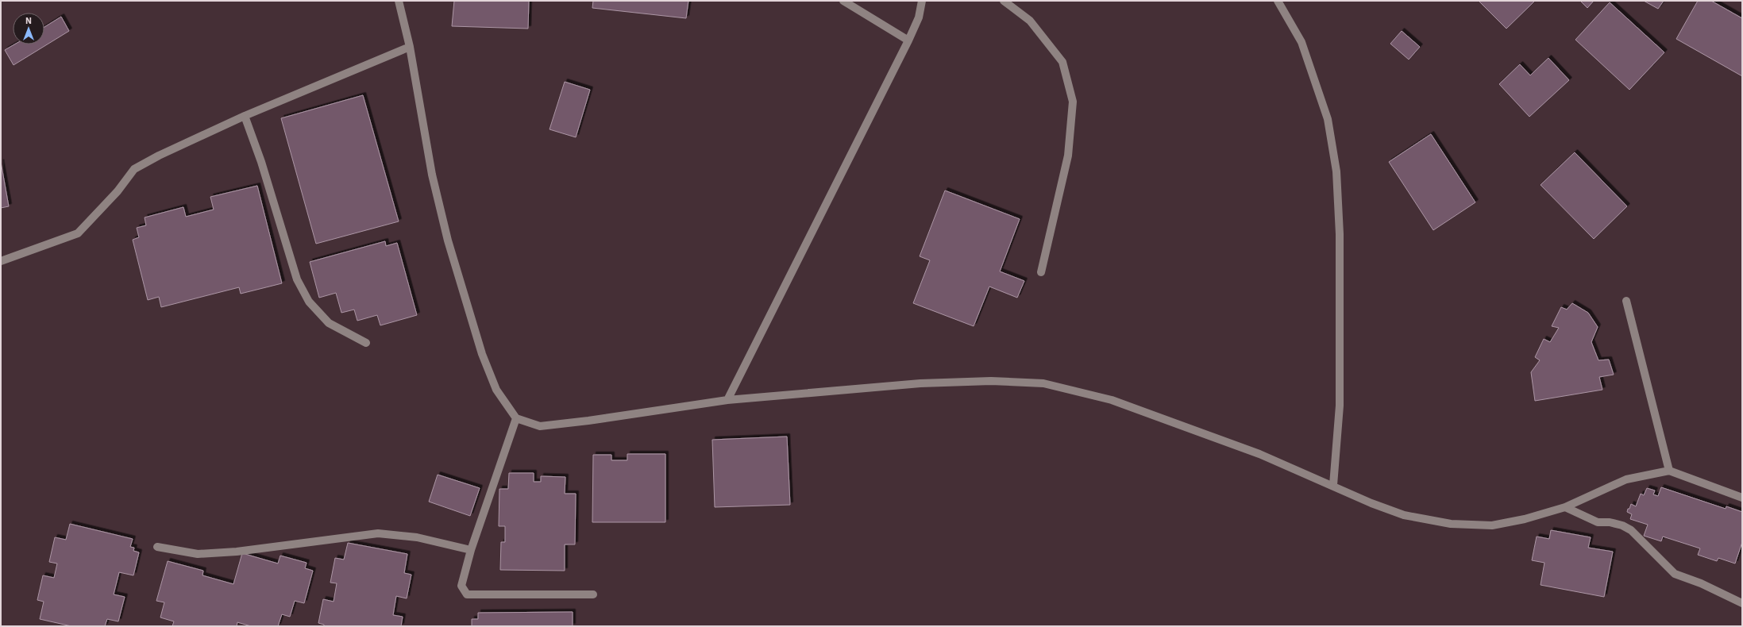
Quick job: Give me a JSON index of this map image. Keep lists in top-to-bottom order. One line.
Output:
{"north":"top"}
